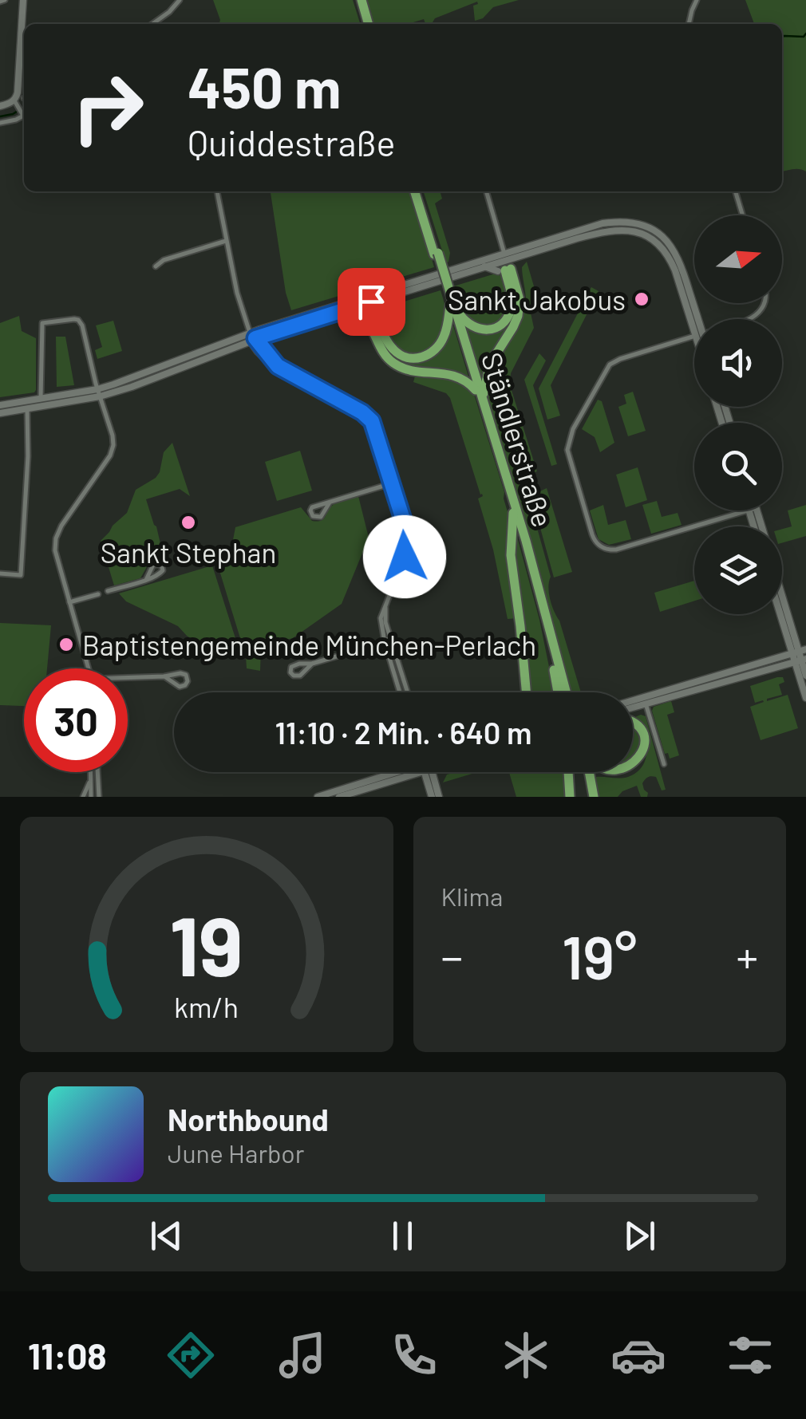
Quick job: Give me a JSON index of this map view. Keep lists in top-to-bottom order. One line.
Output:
{"streets":{"highway":["Ständlerstraße"]},"places":["Sankt Jakobus","Sankt Stephan","Baptistengemeinde München-Perlach"],"north":"right","page":{"turn":["450 m","Quiddestraße"],"limit":"30","trip":"11:10 · 2 Min. · 640 m","tile":"Klima","heat":["−","19°","+"],"song":["Northbound","June Harbor"],"tabs":"11:08","gauge":["19","km/h"]}}
